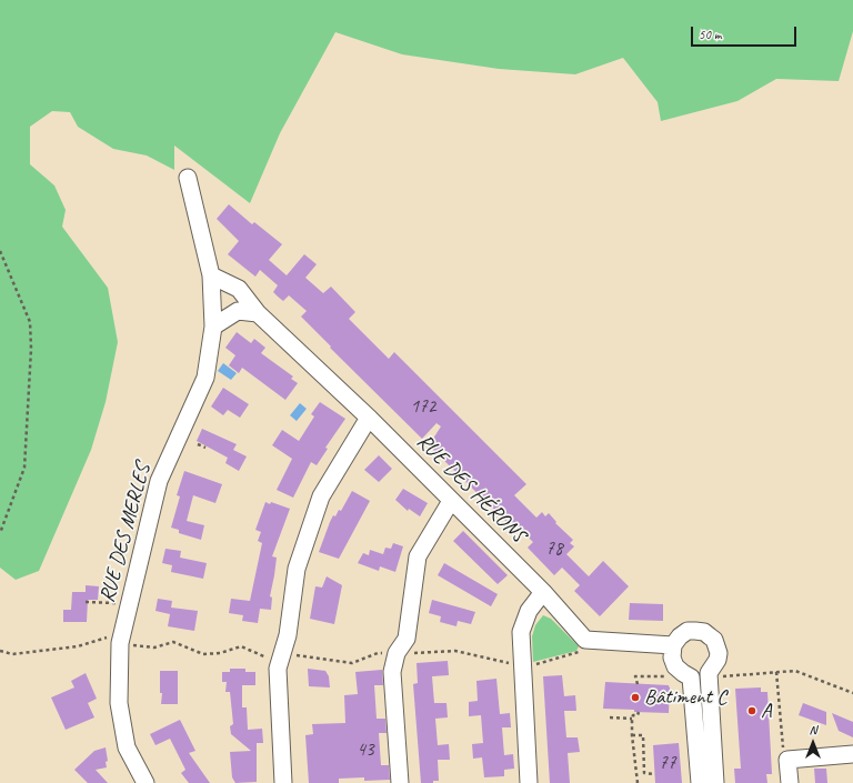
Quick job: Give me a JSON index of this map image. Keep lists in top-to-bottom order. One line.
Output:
{"streets":{"street":["RUE DES HÉRONS","RUE DES MERLES"]},"places":["Bâtiment C","A"],"house_numbers":["172","78","43","77"],"scale_bar":"50 m","north":"top"}
